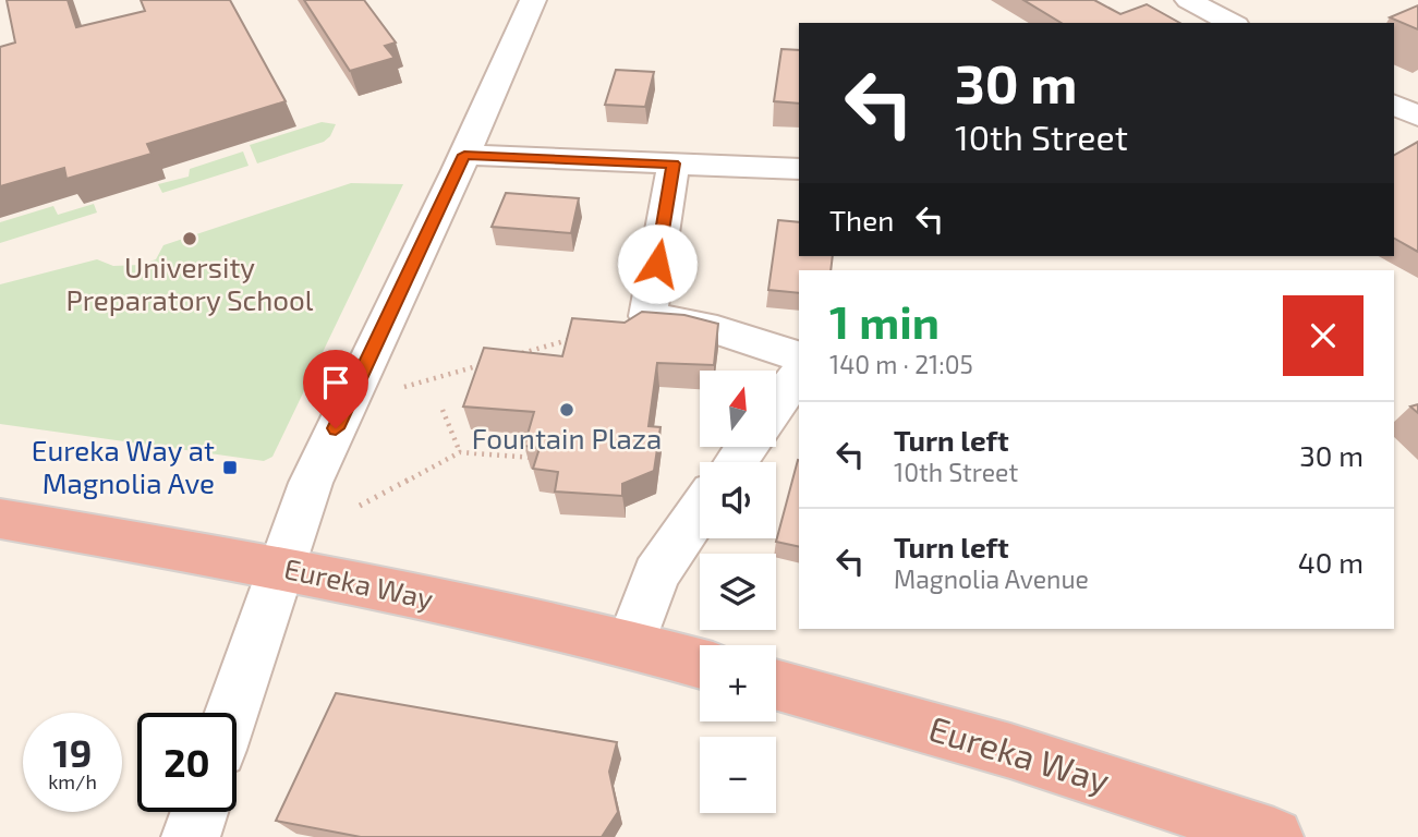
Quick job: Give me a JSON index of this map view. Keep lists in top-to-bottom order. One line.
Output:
{"streets":{"highway":["Eureka Way"]},"places":{"other":["University Preparatory School","Fountain Plaza"],"transit":["Eureka Way at Magnolia Ave"]},"north":"top","page":{"turn":["30 m","10th Street"],"then":"Then","heading":["1 min","140 m · 21:05"],"map_buttons":["+","−"],"list":[{"name":"Turn left","note":"10th Street","value":"30 m"},{"name":"Turn left","note":"Magnolia Avenue","value":"40 m"}],"speed":"19 km/h","limit":"20"}}
